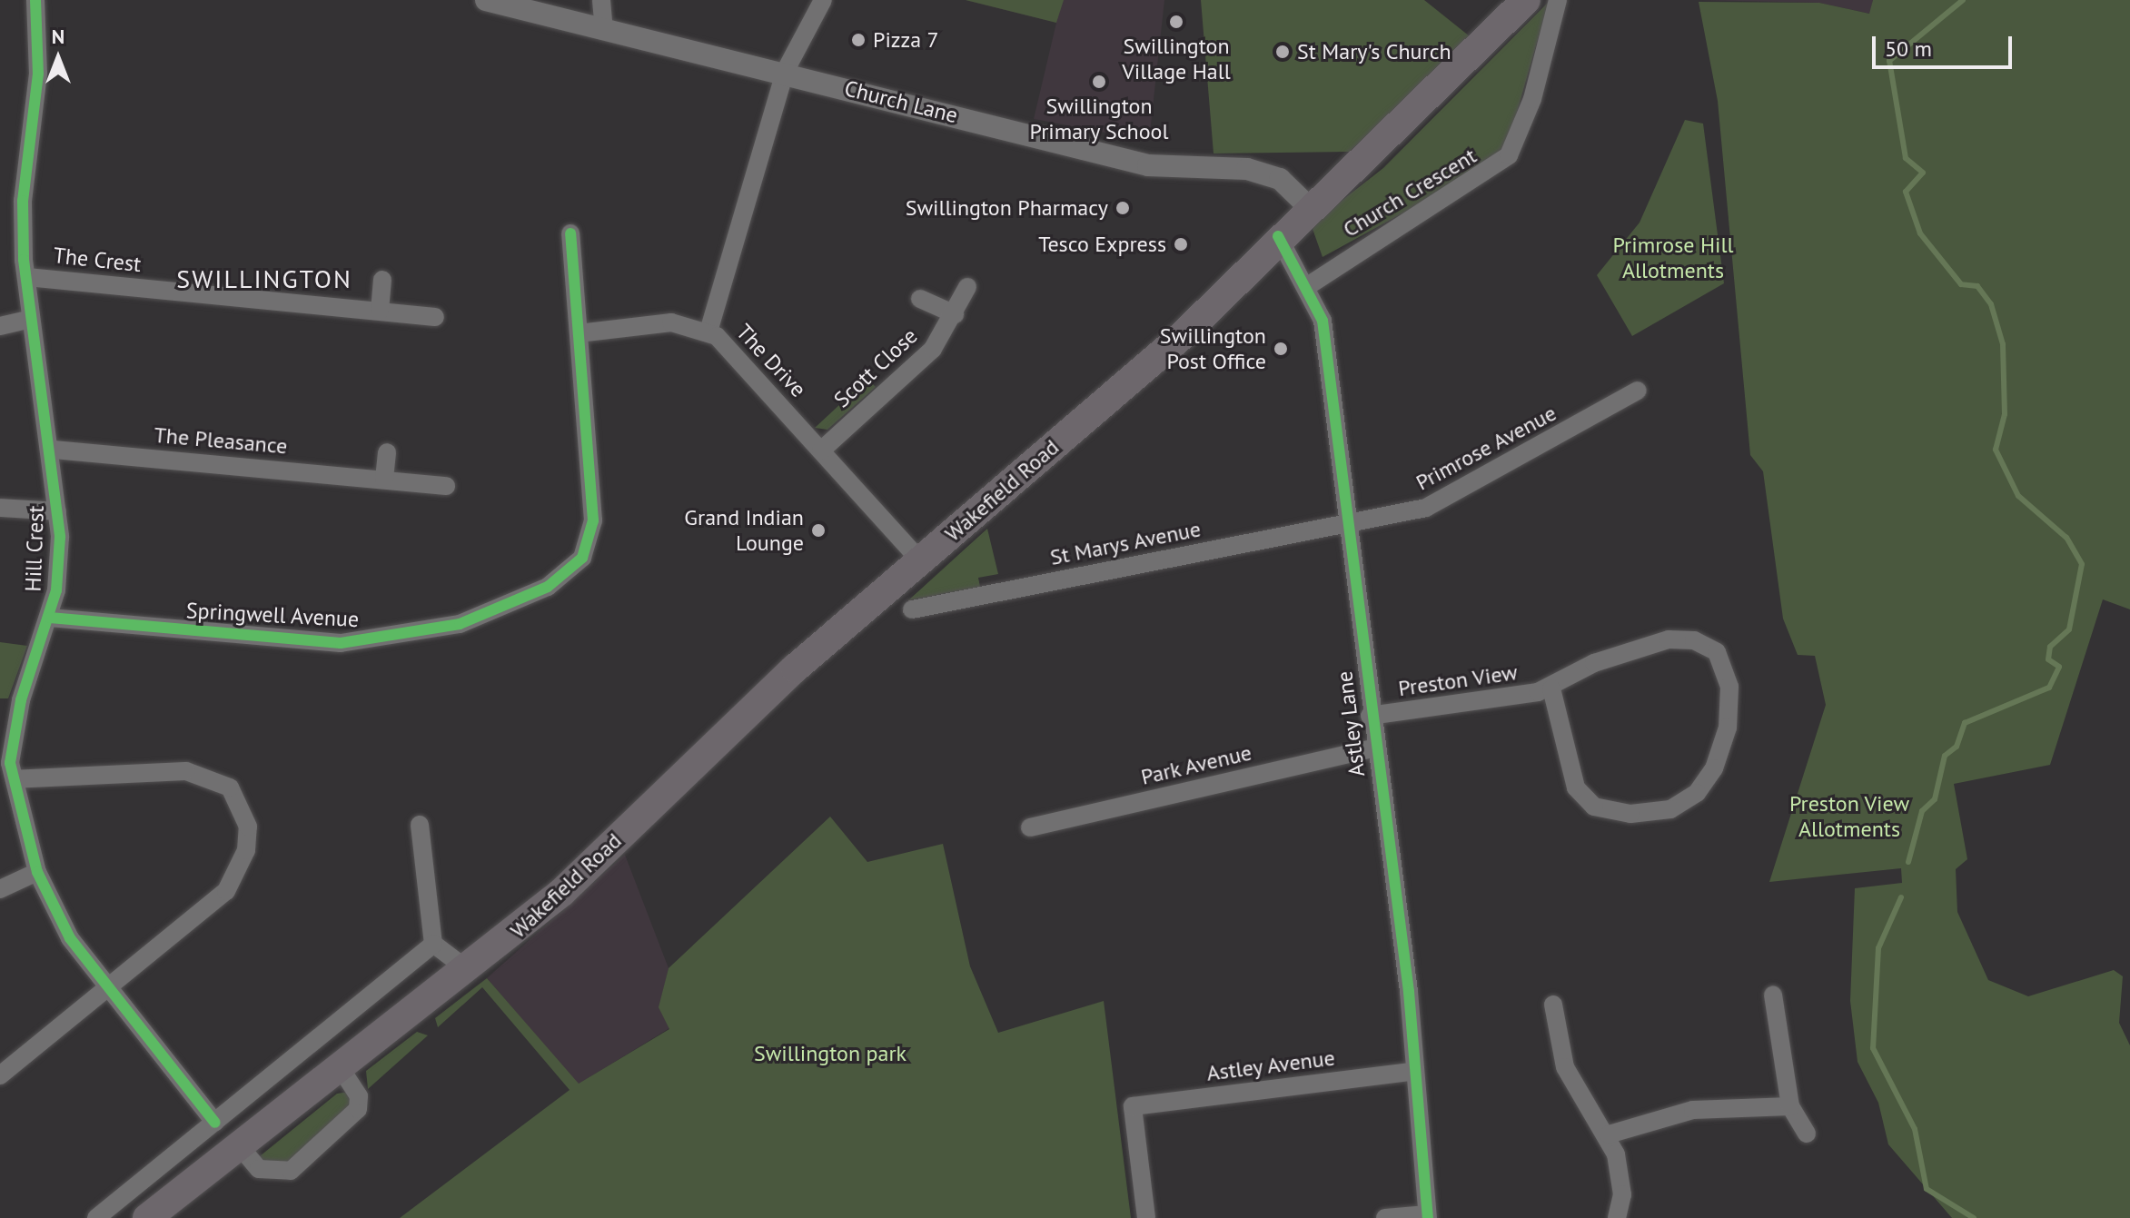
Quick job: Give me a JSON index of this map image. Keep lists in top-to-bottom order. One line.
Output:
{"streets":{"main road":["Wakefield Road"],"street":["Church Lane","Church Crescent","The Crest","The Drive","Scott Close","The Pleasance","Primrose Avenue","St Marys Avenue","Hill Crest","Springwell Avenue","Preston View","Astley Lane","Park Avenue","Astley Avenue"]},"crossings":[["Church Lane","The Drive"],["Church Lane","Wakefield Road"],["Church Crescent","Astley Lane"],["The Crest","Hill Crest"],["The Drive","Scott Close"],["The Drive","Wakefield Road"],["The Pleasance","Hill Crest"],["Primrose Avenue","St Marys Avenue"],["Primrose Avenue","Astley Lane"],["Wakefield Road","Astley Lane"],["St Marys Avenue","Astley Lane"],["Hill Crest","Springwell Avenue"],["Preston View","Astley Lane"],["Astley Lane","Park Avenue"],["Astley Lane","Astley Avenue"]],"districts":["SWILLINGTON"],"parks":["Primrose Hill Allotments","Preston View Allotments","Swillington park"],"places":["Swillington Village Hall","Pizza 7","St Mary's Church","Swillington Primary School","Swillington Pharmacy","Tesco Express","Swillington Post Office","Grand Indian Lounge"],"scale_bar":"50 m","north":"top"}
